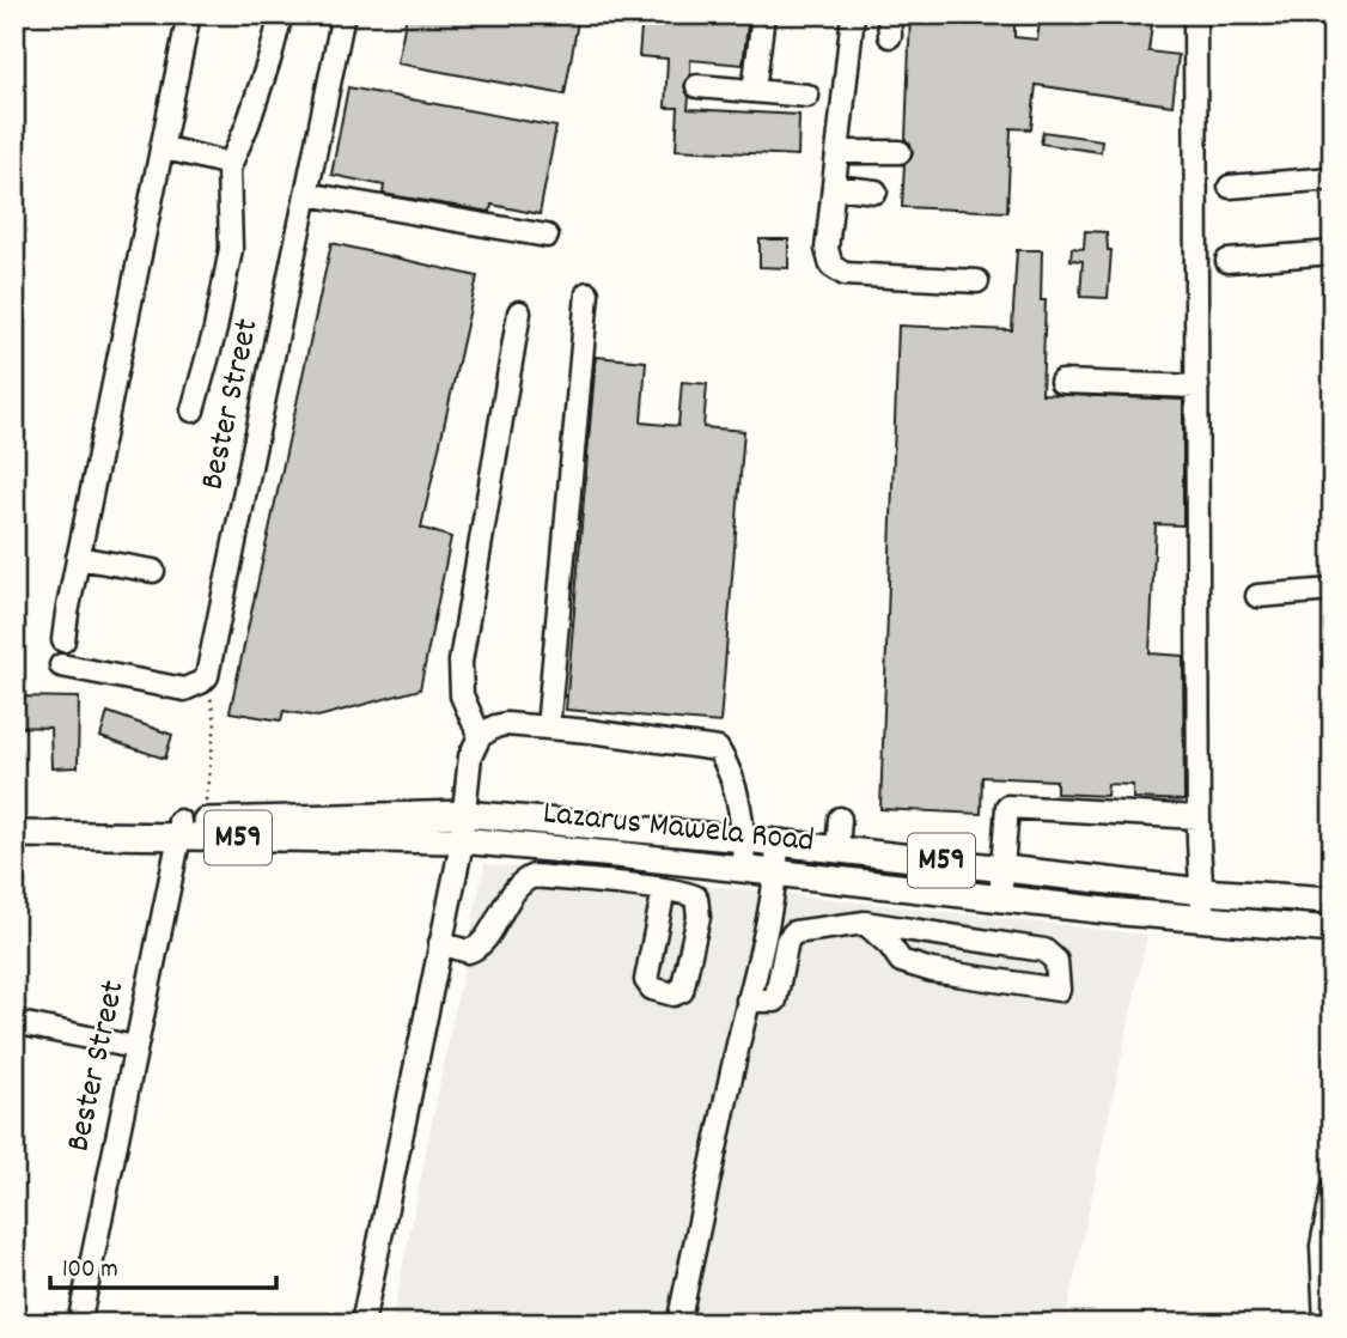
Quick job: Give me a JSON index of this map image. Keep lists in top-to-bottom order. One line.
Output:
{"streets":{"main road":["Lazarus Mawela Road","M59"],"street":["Bester Street"]},"crossings":[["Bester Street","Lazarus Mawela Road"]],"scale_bar":"100 m"}
